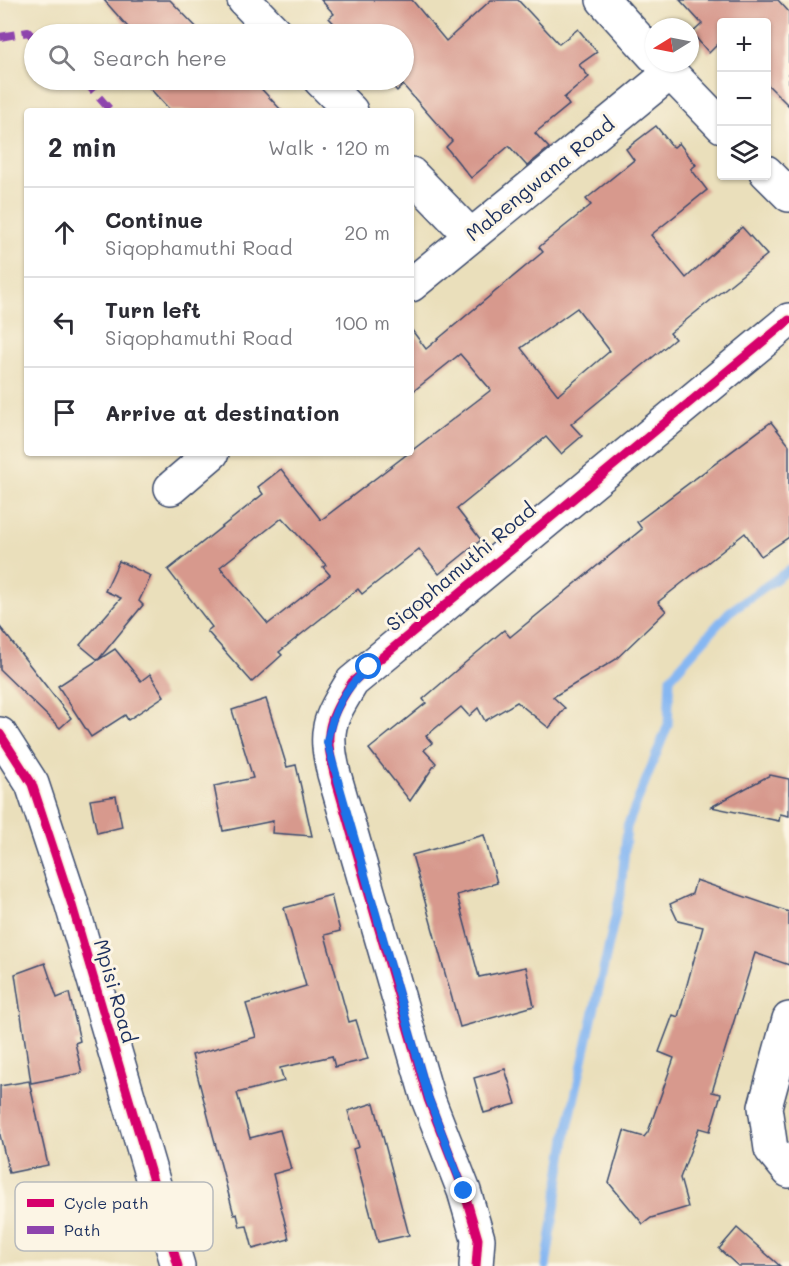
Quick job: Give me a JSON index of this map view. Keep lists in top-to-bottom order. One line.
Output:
{"streets":{"street":["Mabengwana Road","Siqophamuthi Road","Mpisi Road"]},"legend":["Cycle path","Path"],"north":"left","page":{"map_buttons":["+","−"],"search":"Search here","heading":["2 min","Walk · 120 m"],"list":[["Continue","Siqophamuthi Road","20 m"],["Turn left","Siqophamuthi Road","100 m"],"Arrive at destination"]}}
